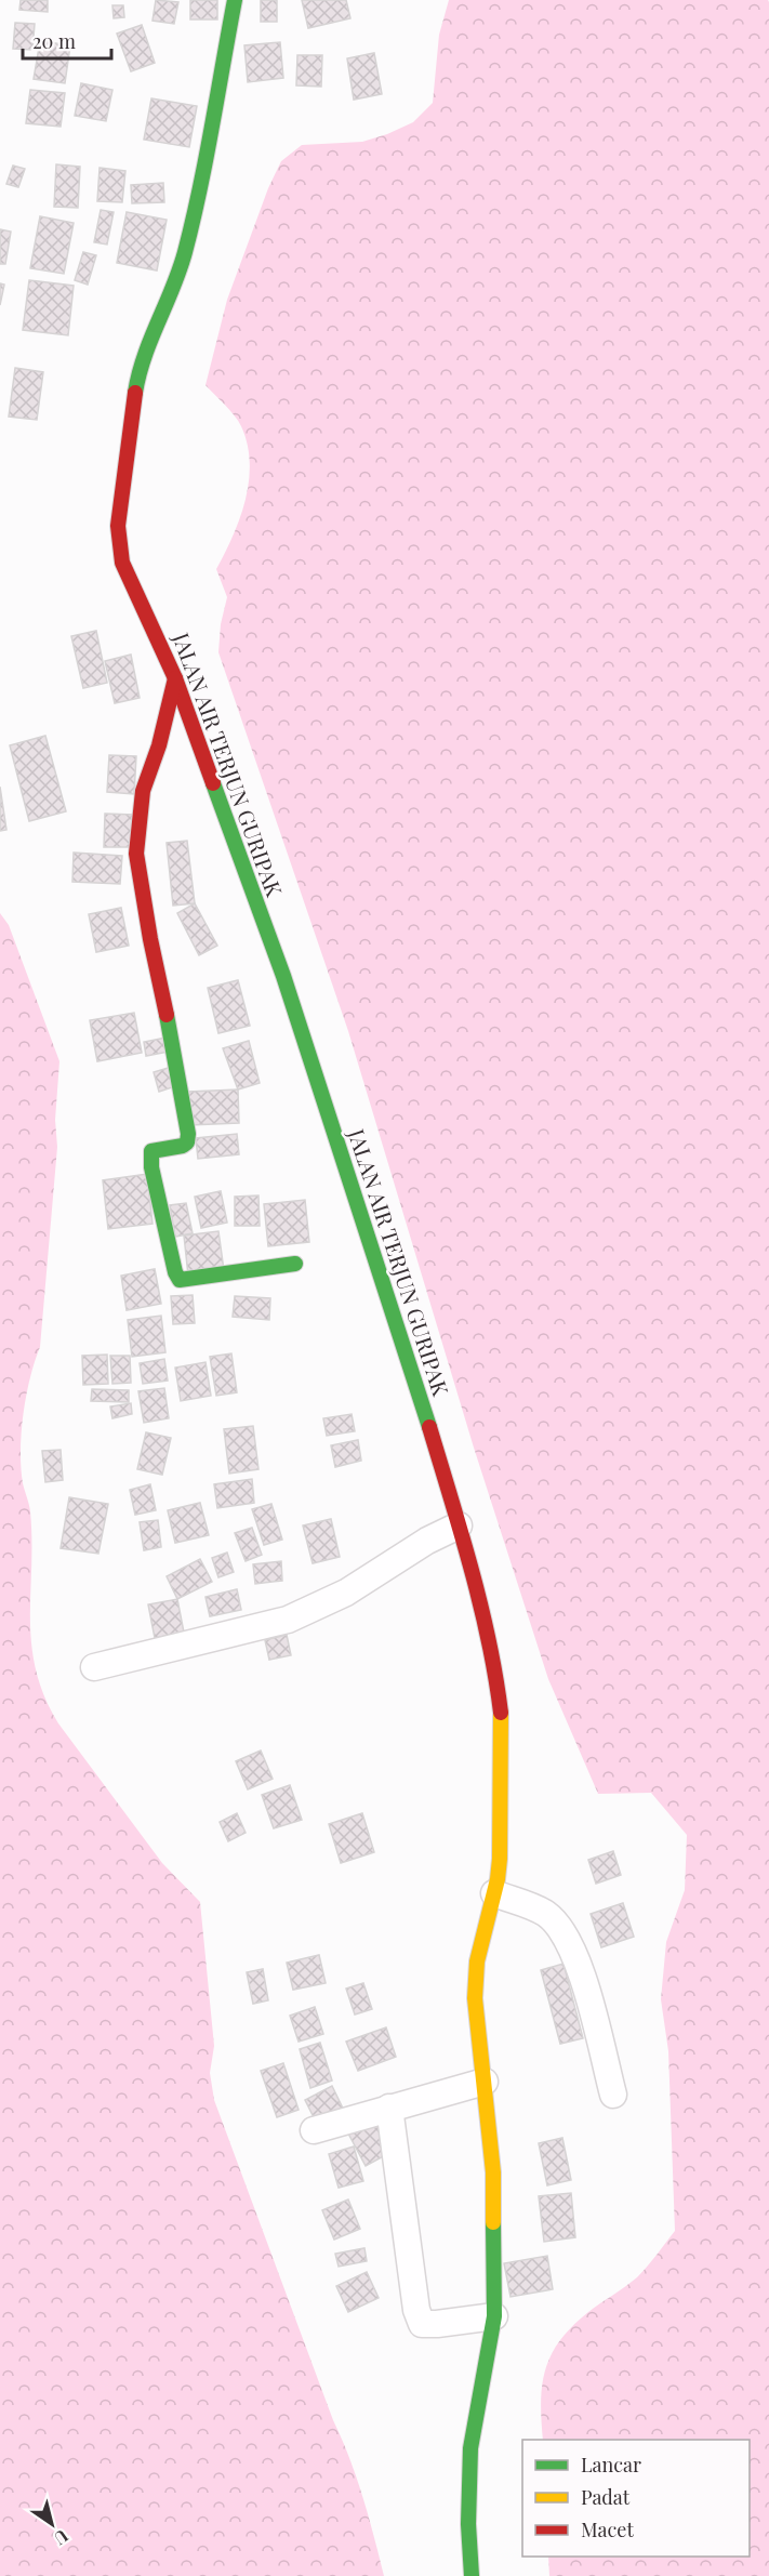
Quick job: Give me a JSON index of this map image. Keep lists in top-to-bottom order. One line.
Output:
{"streets":{"street":["JALAN AIR TERJUN GURIPAK"]},"legend":["Lancar","Padat","Macet"],"scale_bar":"20 m","north":"bottom right"}
